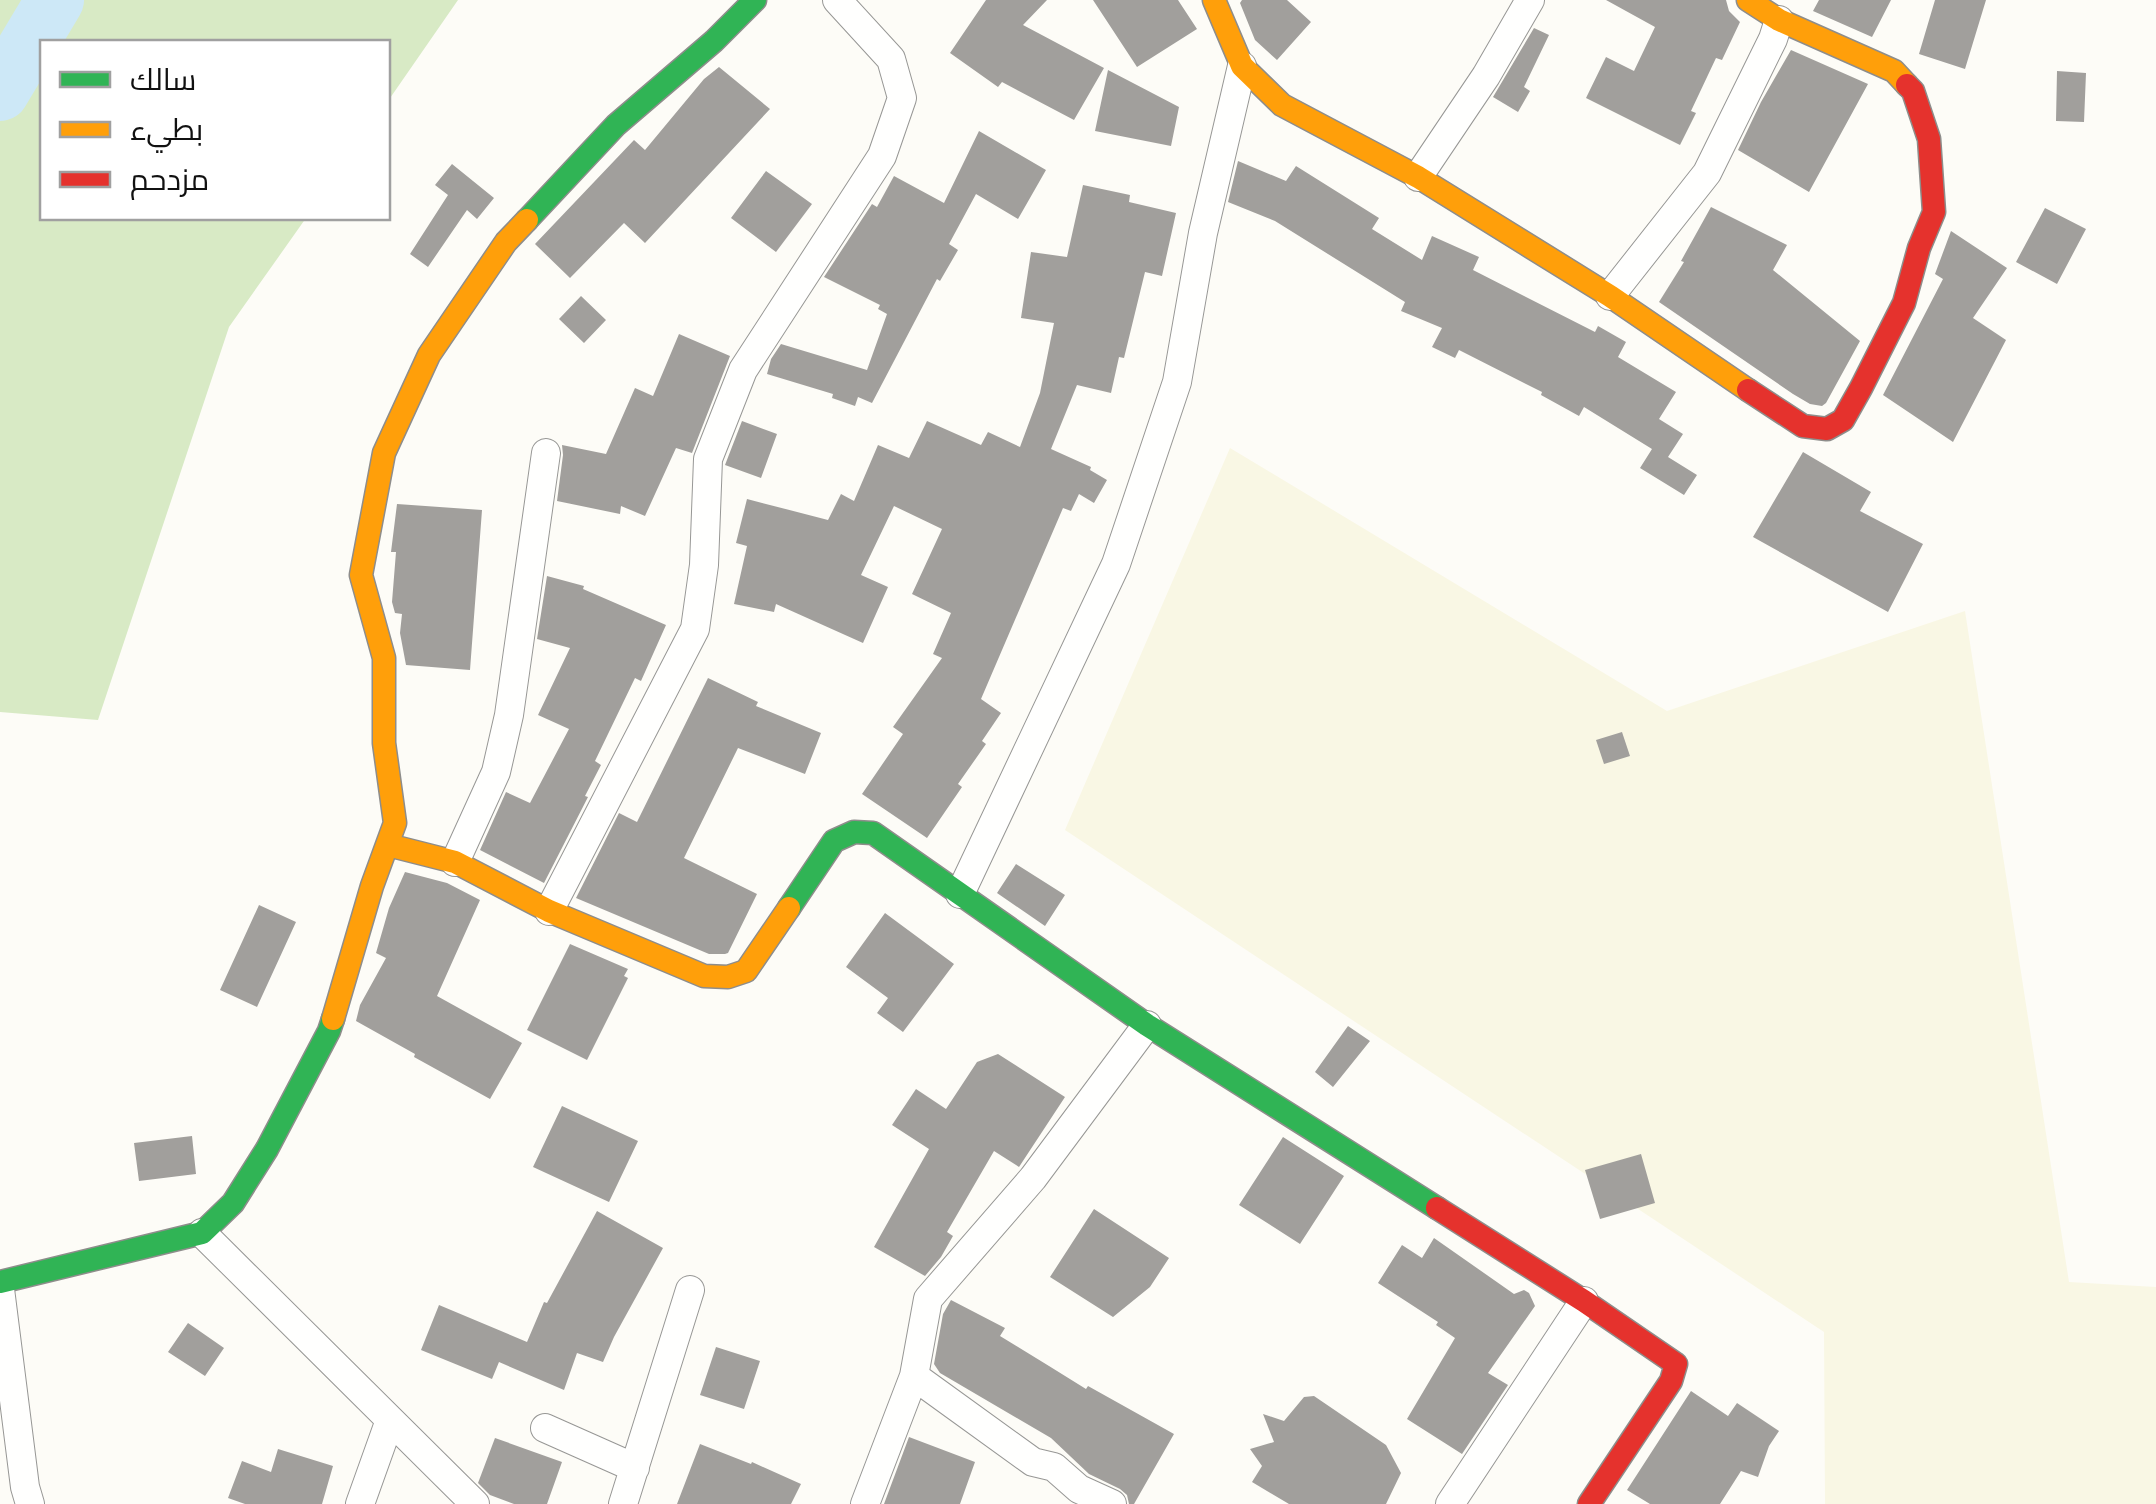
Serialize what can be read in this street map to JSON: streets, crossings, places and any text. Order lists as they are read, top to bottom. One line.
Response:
{"legend":["سالك","بطيء","مزدحم"]}
